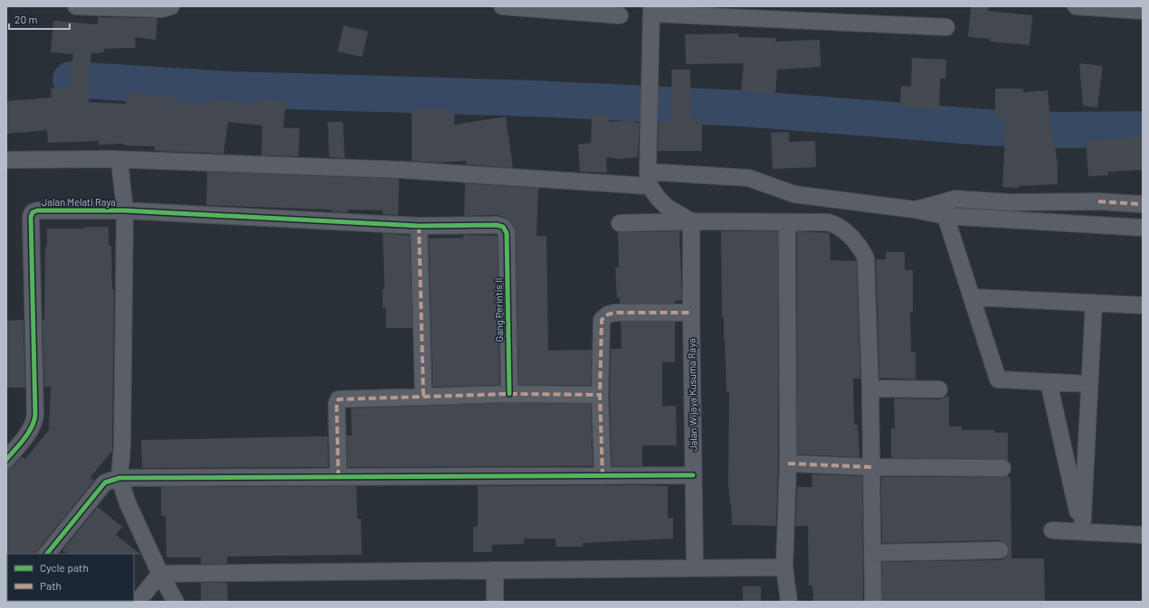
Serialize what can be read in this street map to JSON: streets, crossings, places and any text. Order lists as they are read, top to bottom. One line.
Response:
{"streets":{"street":["Jalan Melati Raya","Gang Perintis II","Jalan Wijaya Kusuma Raya"]},"crossings":[["Jalan Melati Raya","Gang Perintis II"]],"legend":["Cycle path","Path"],"scale_bar":"20 m"}
